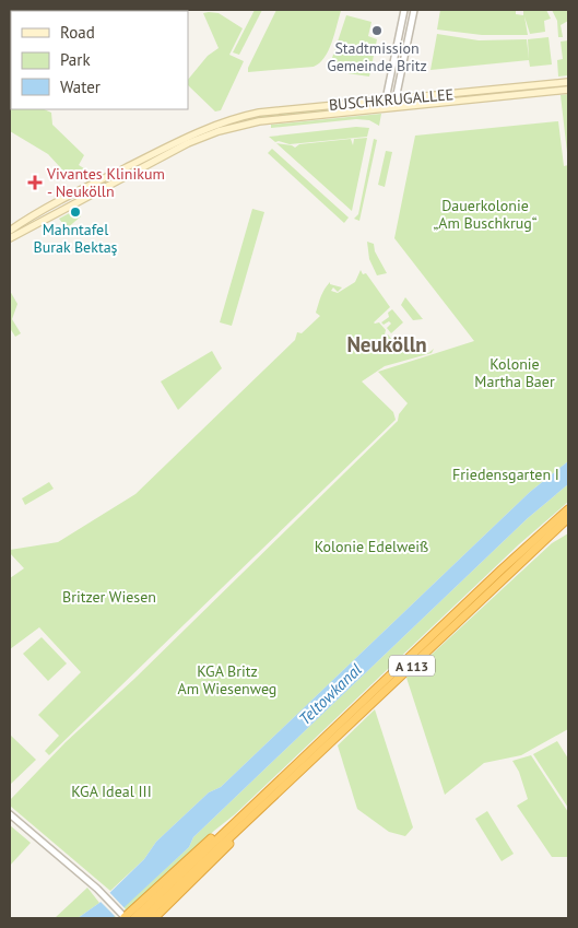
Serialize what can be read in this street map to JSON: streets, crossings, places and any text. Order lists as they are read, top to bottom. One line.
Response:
{"streets":{"highway":["A 113"],"main road":["BUSCHKRUGALLEE"]},"districts":["Neukölln"],"water":["Teltowkanal"],"parks":["Dauerkolonie „Am Buschkrug“","Kolonie Martha Baer","Friedensgarten I","Kolonie Edelweiß","Britzer Wiesen","KGA Britz Am Wiesenweg","KGA Ideal III"],"places":{"other":["Stadtmission Gemeinde Britz","Mahntafel Burak Bektaş"],"health":["Vivantes Klinikum - Neukölln"]},"legend":["Road","Park","Water"]}
